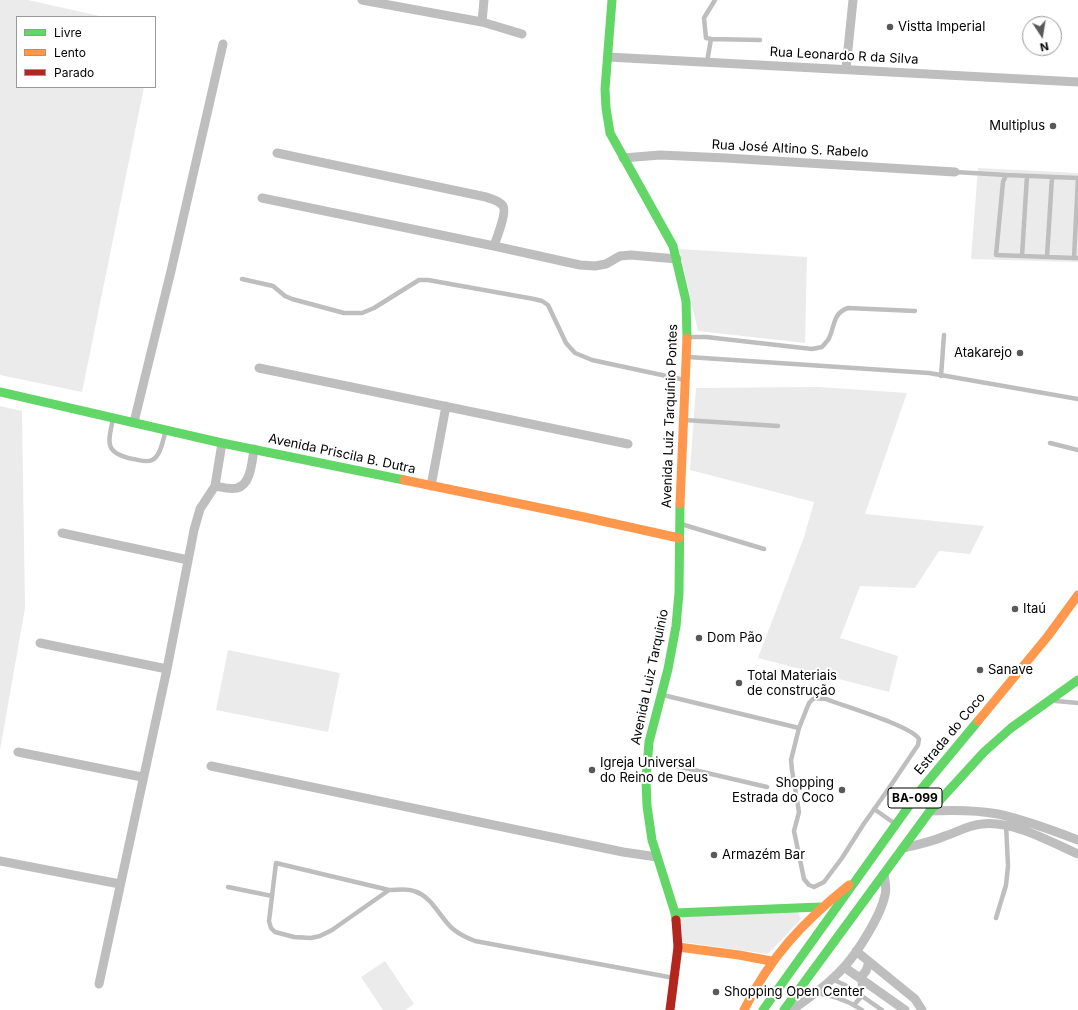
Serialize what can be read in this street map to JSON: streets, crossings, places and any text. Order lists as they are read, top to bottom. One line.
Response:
{"streets":{"main road":["Avenida Luiz Tarquínio Pontes","Avenida Priscila B. Dutra","Avenida Luiz Tarquinio","Estrada do Coco","BA-099"],"street":["Rua Leonardo R da Silva","Rua José Altino S. Rabelo"]},"crossings":[["Rua Leonardo R da Silva","Avenida Luiz Tarquínio Pontes"],["Rua José Altino S. Rabelo","Avenida Luiz Tarquínio Pontes"],["Avenida Luiz Tarquínio Pontes","Avenida Priscila B. Dutra"],["Avenida Luiz Tarquínio Pontes","Avenida Luiz Tarquinio"],["Avenida Priscila B. Dutra","Avenida Luiz Tarquinio"]],"places":["Vistta Imperial","Multiplus","Atakarejo","Itaú","Dom Pão","Sanave","Total Materiais de construção","Igreja Universal do Reino de Deus","Shopping Estrada do Coco","Armazém Bar","Shopping Open Center"],"legend":["Livre","Lento","Parado"],"north":"bottom"}
